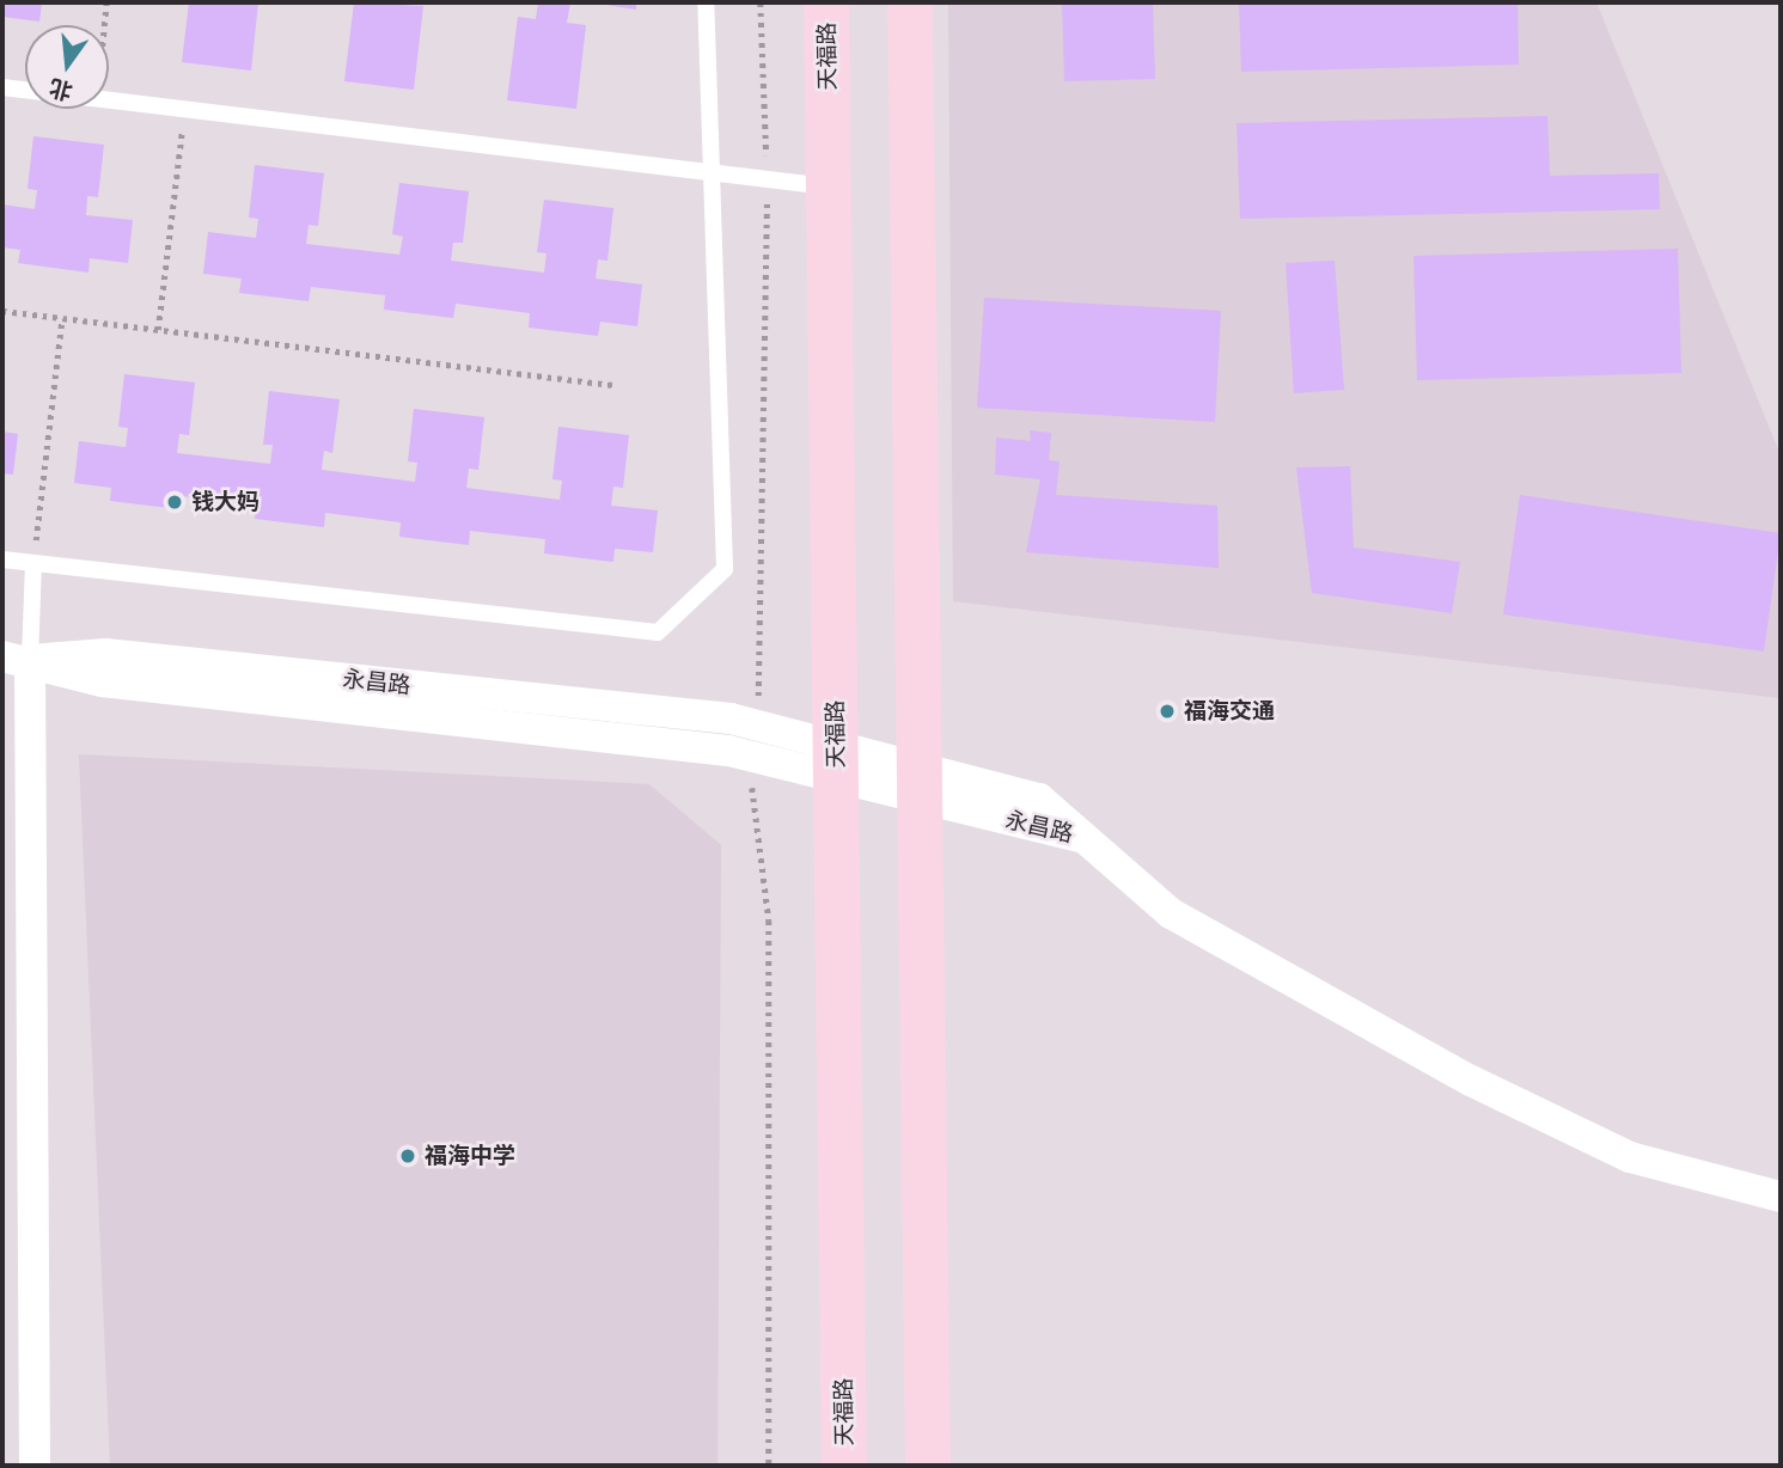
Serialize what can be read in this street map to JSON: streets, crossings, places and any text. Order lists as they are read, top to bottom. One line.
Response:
{"streets":{"main road":["天福路"],"street":["永昌路"]},"crossings":[["天福路","永昌路"]],"places":["钱大妈","福海交通","福海中学"],"north":"bottom"}
